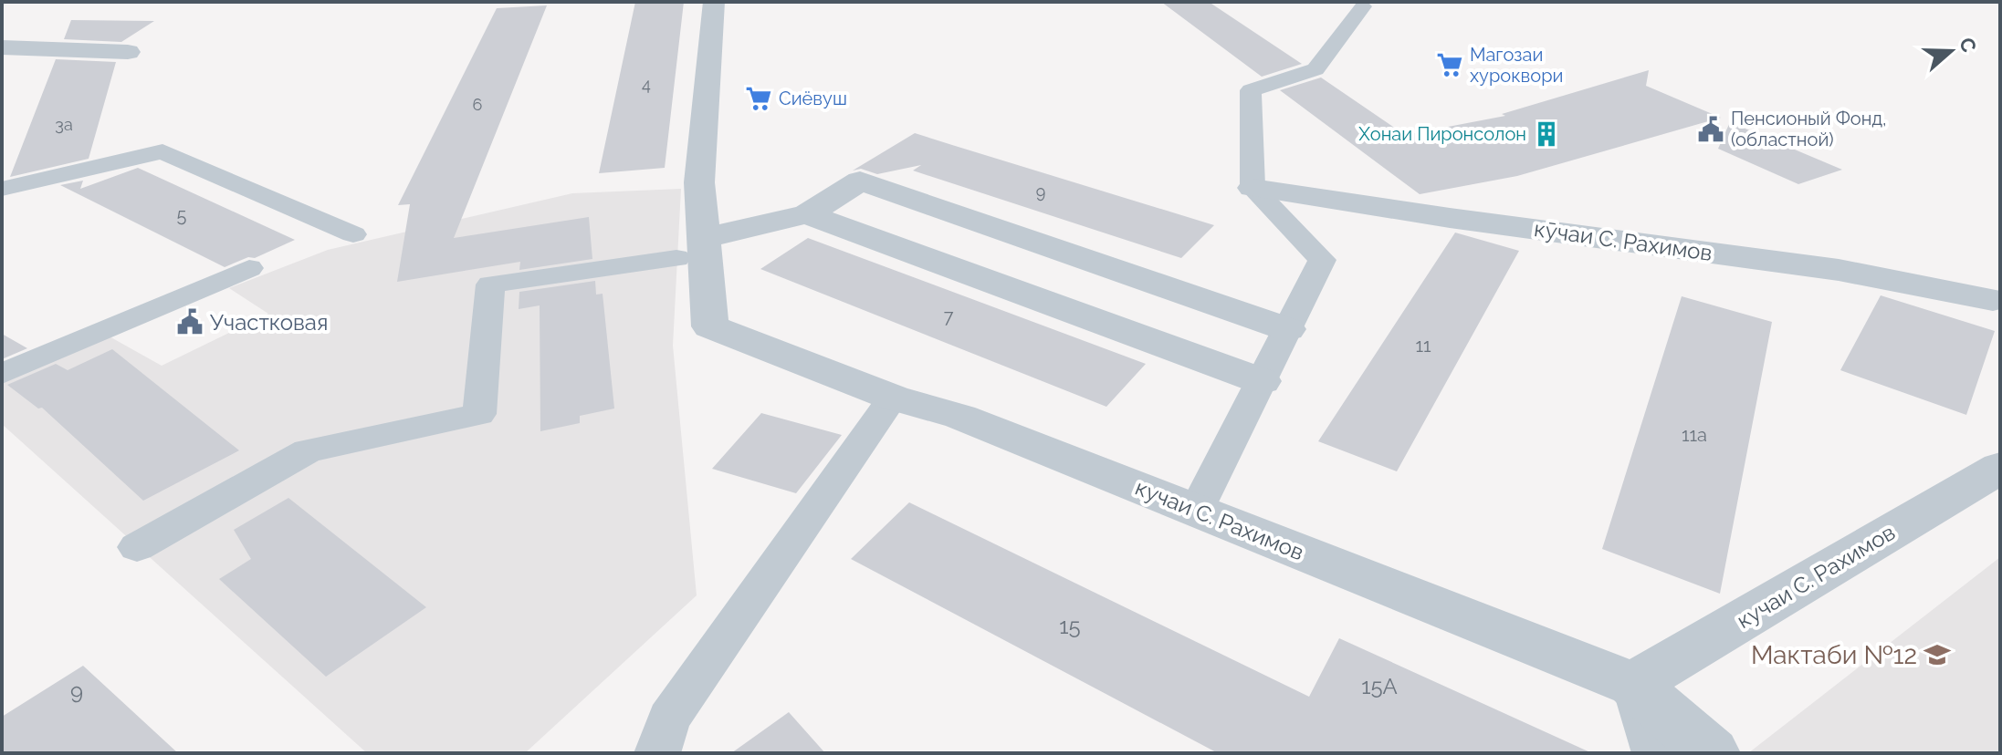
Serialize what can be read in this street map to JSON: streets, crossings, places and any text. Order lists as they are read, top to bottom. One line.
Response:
{"streets":{"street":["кӯчаи С. Рахимов","кучаи С. Рахимов"]},"places":{"supermarket":["Магозаи хуроквори","Сиёвуш"],"public building":["Пенсионый Фонд, (областной)","Участковая"],"building":["Хонаи Пиронсолон"],"school or university":["Мактаби №12"]},"house_numbers":["4","6","3а","9","5","7","11","11a","15","15A","9"],"north":"right"}
